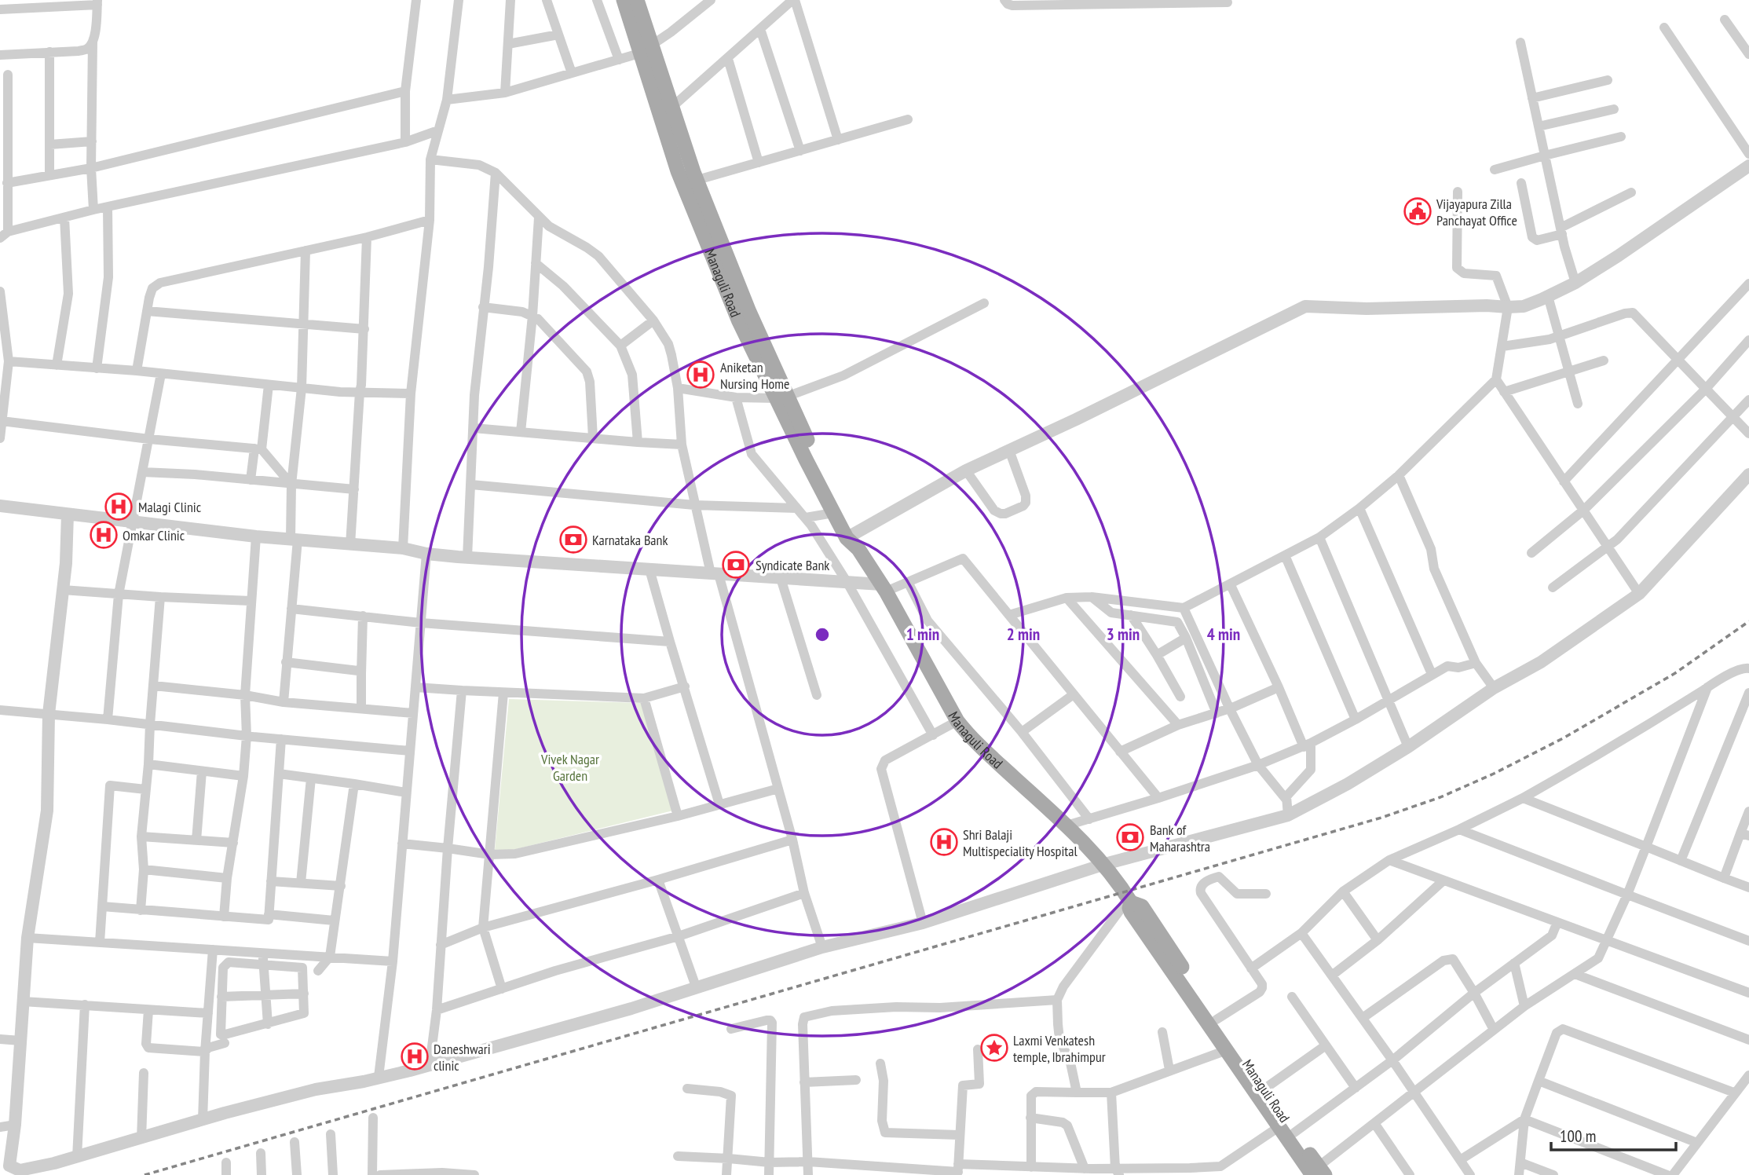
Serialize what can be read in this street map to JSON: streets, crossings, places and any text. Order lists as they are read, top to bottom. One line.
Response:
{"streets":{"main road":["Managuli Road"]},"parks":["Vivek Nagar Garden"],"places":{"public building":["Vijayapura Zilla Panchayat Office"],"hospital":["Aniketan Nursing Home","Malagi Clinic","Omkar Clinic","Shri Balaji Multispeciality Hospital","Daneshwari clinic"],"bank":["Karnataka Bank","Syndicate Bank","Bank of Maharashtra"],"place":["Laxmi Venkatesh temple, Ibrahimpur"]},"scale_bar":"100 m","rings":["1 min","2 min","3 min","4 min"]}
